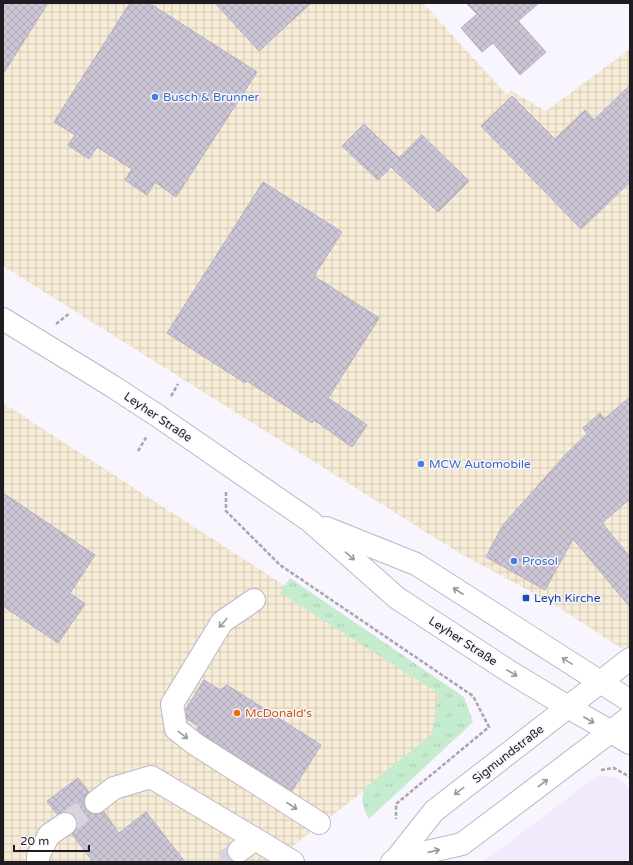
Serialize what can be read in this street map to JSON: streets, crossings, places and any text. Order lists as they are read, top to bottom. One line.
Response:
{"streets":{"main road":["Leyher Straße","Sigmundstraße"]},"crossings":[["Leyher Straße","Sigmundstraße"]],"places":{"other":["Busch & Brunner","MCW Automobile","Prosol","McDonald's"],"transit":["Leyh Kirche"]},"scale_bar":"20 m"}
